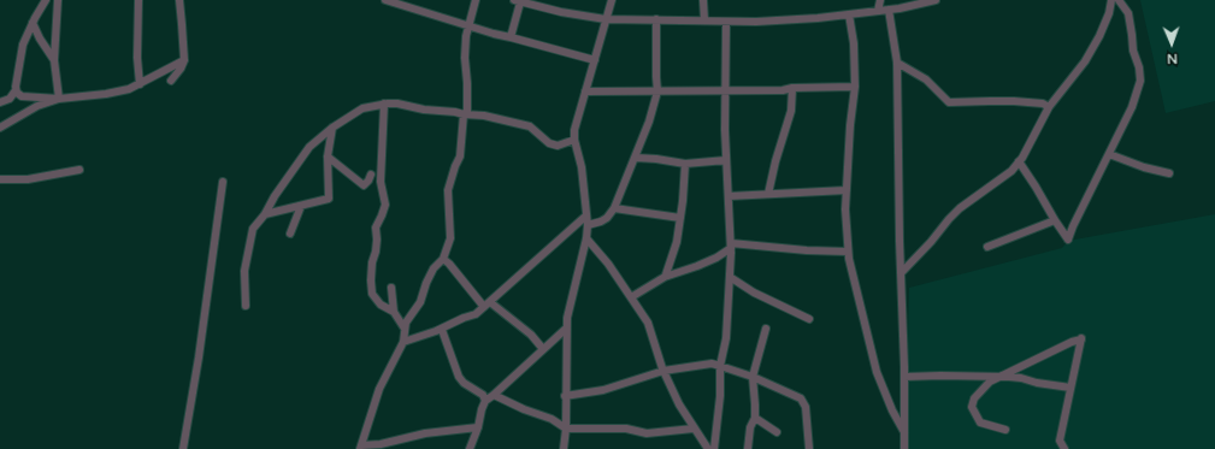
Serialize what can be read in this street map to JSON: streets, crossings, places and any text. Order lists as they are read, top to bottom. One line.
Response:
{"north":"bottom"}
